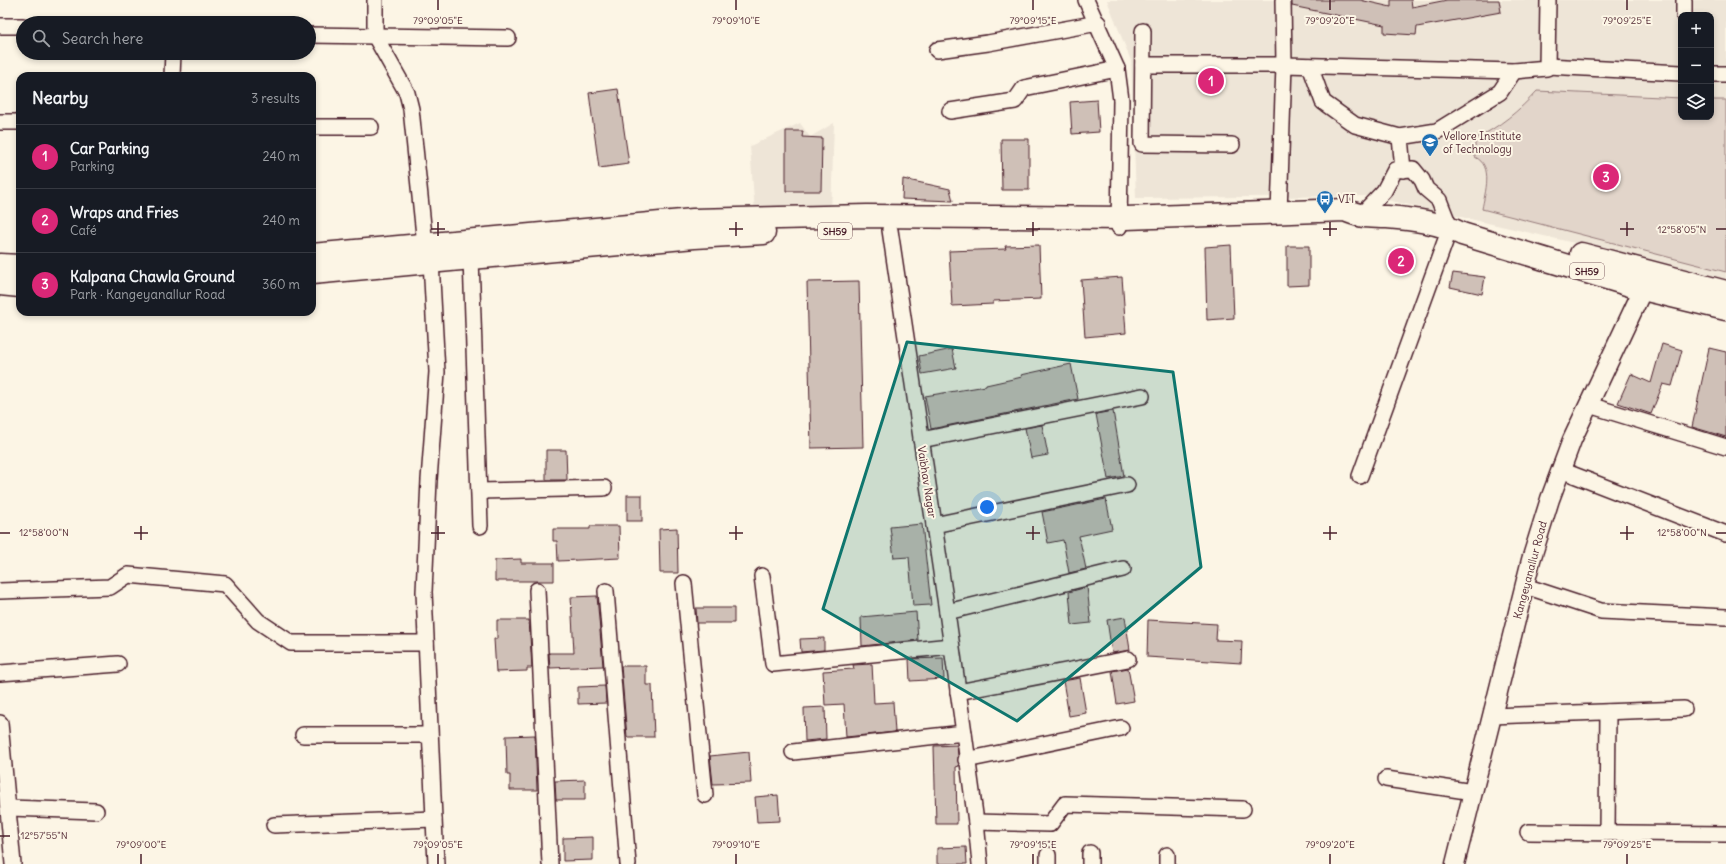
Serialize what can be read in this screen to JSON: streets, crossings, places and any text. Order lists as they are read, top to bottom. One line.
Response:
{"streets":{"main road":["SH59"],"street":["Vaibhav Nagar","Kangeyanallur Road"]},"crossings":[["SH59","Vaibhav Nagar"],["SH59","Kangeyanallur Road"]],"places":{"school or university":["Vellore Institute of Technology"],"bus stop":["VIT"]},"page":{"map_buttons":["+","−"],"search":"Search here","pins":["1","3","2"],"heading":["Nearby","3 results"],"list":[{"mark":"1","name":"Car Parking","note":"Parking","value":"240 m"},{"mark":"2","name":"Wraps and Fries","note":"Café","value":"240 m"},{"mark":"3","name":"Kalpana Chawla Ground","note":"Park · Kangeyanallur Road","value":"360 m"}]},"coordinates":["79°09'05\"E","79°09'10\"E","79°09'15\"E","79°09'20\"E","79°09'25\"E","12°58'05\"N","12°58'00\"N","12°57'55\"N","79°09'00\"E"]}
